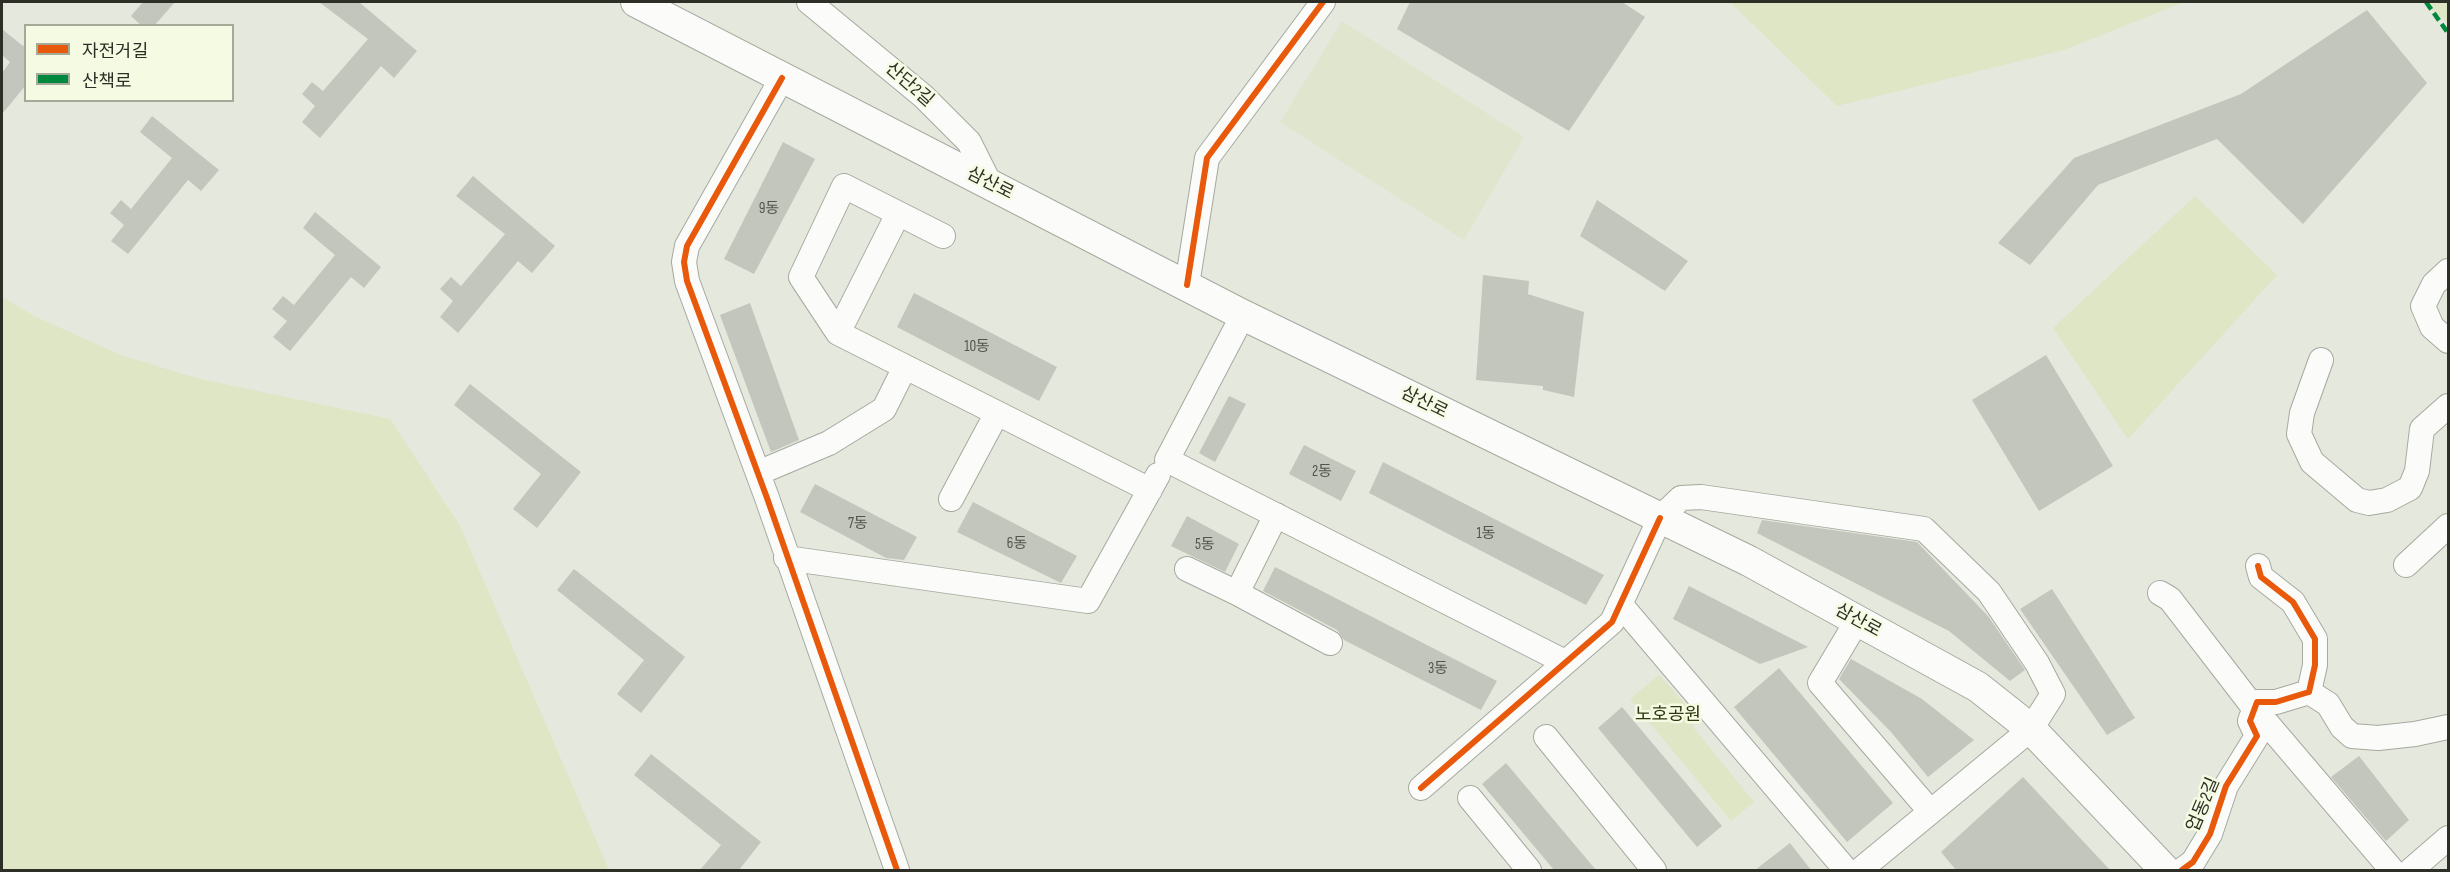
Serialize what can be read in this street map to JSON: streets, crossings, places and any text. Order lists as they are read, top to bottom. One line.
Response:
{"streets":{"main road":["삼산로"],"street":["산단2길","업동2길"]},"crossings":[["산단2길","삼산로"]],"parks":["노호공원"],"house_numbers":["9동","10동","2동","7동","1동","6동","5동","3동"],"legend":["자전거길","산책로"]}
